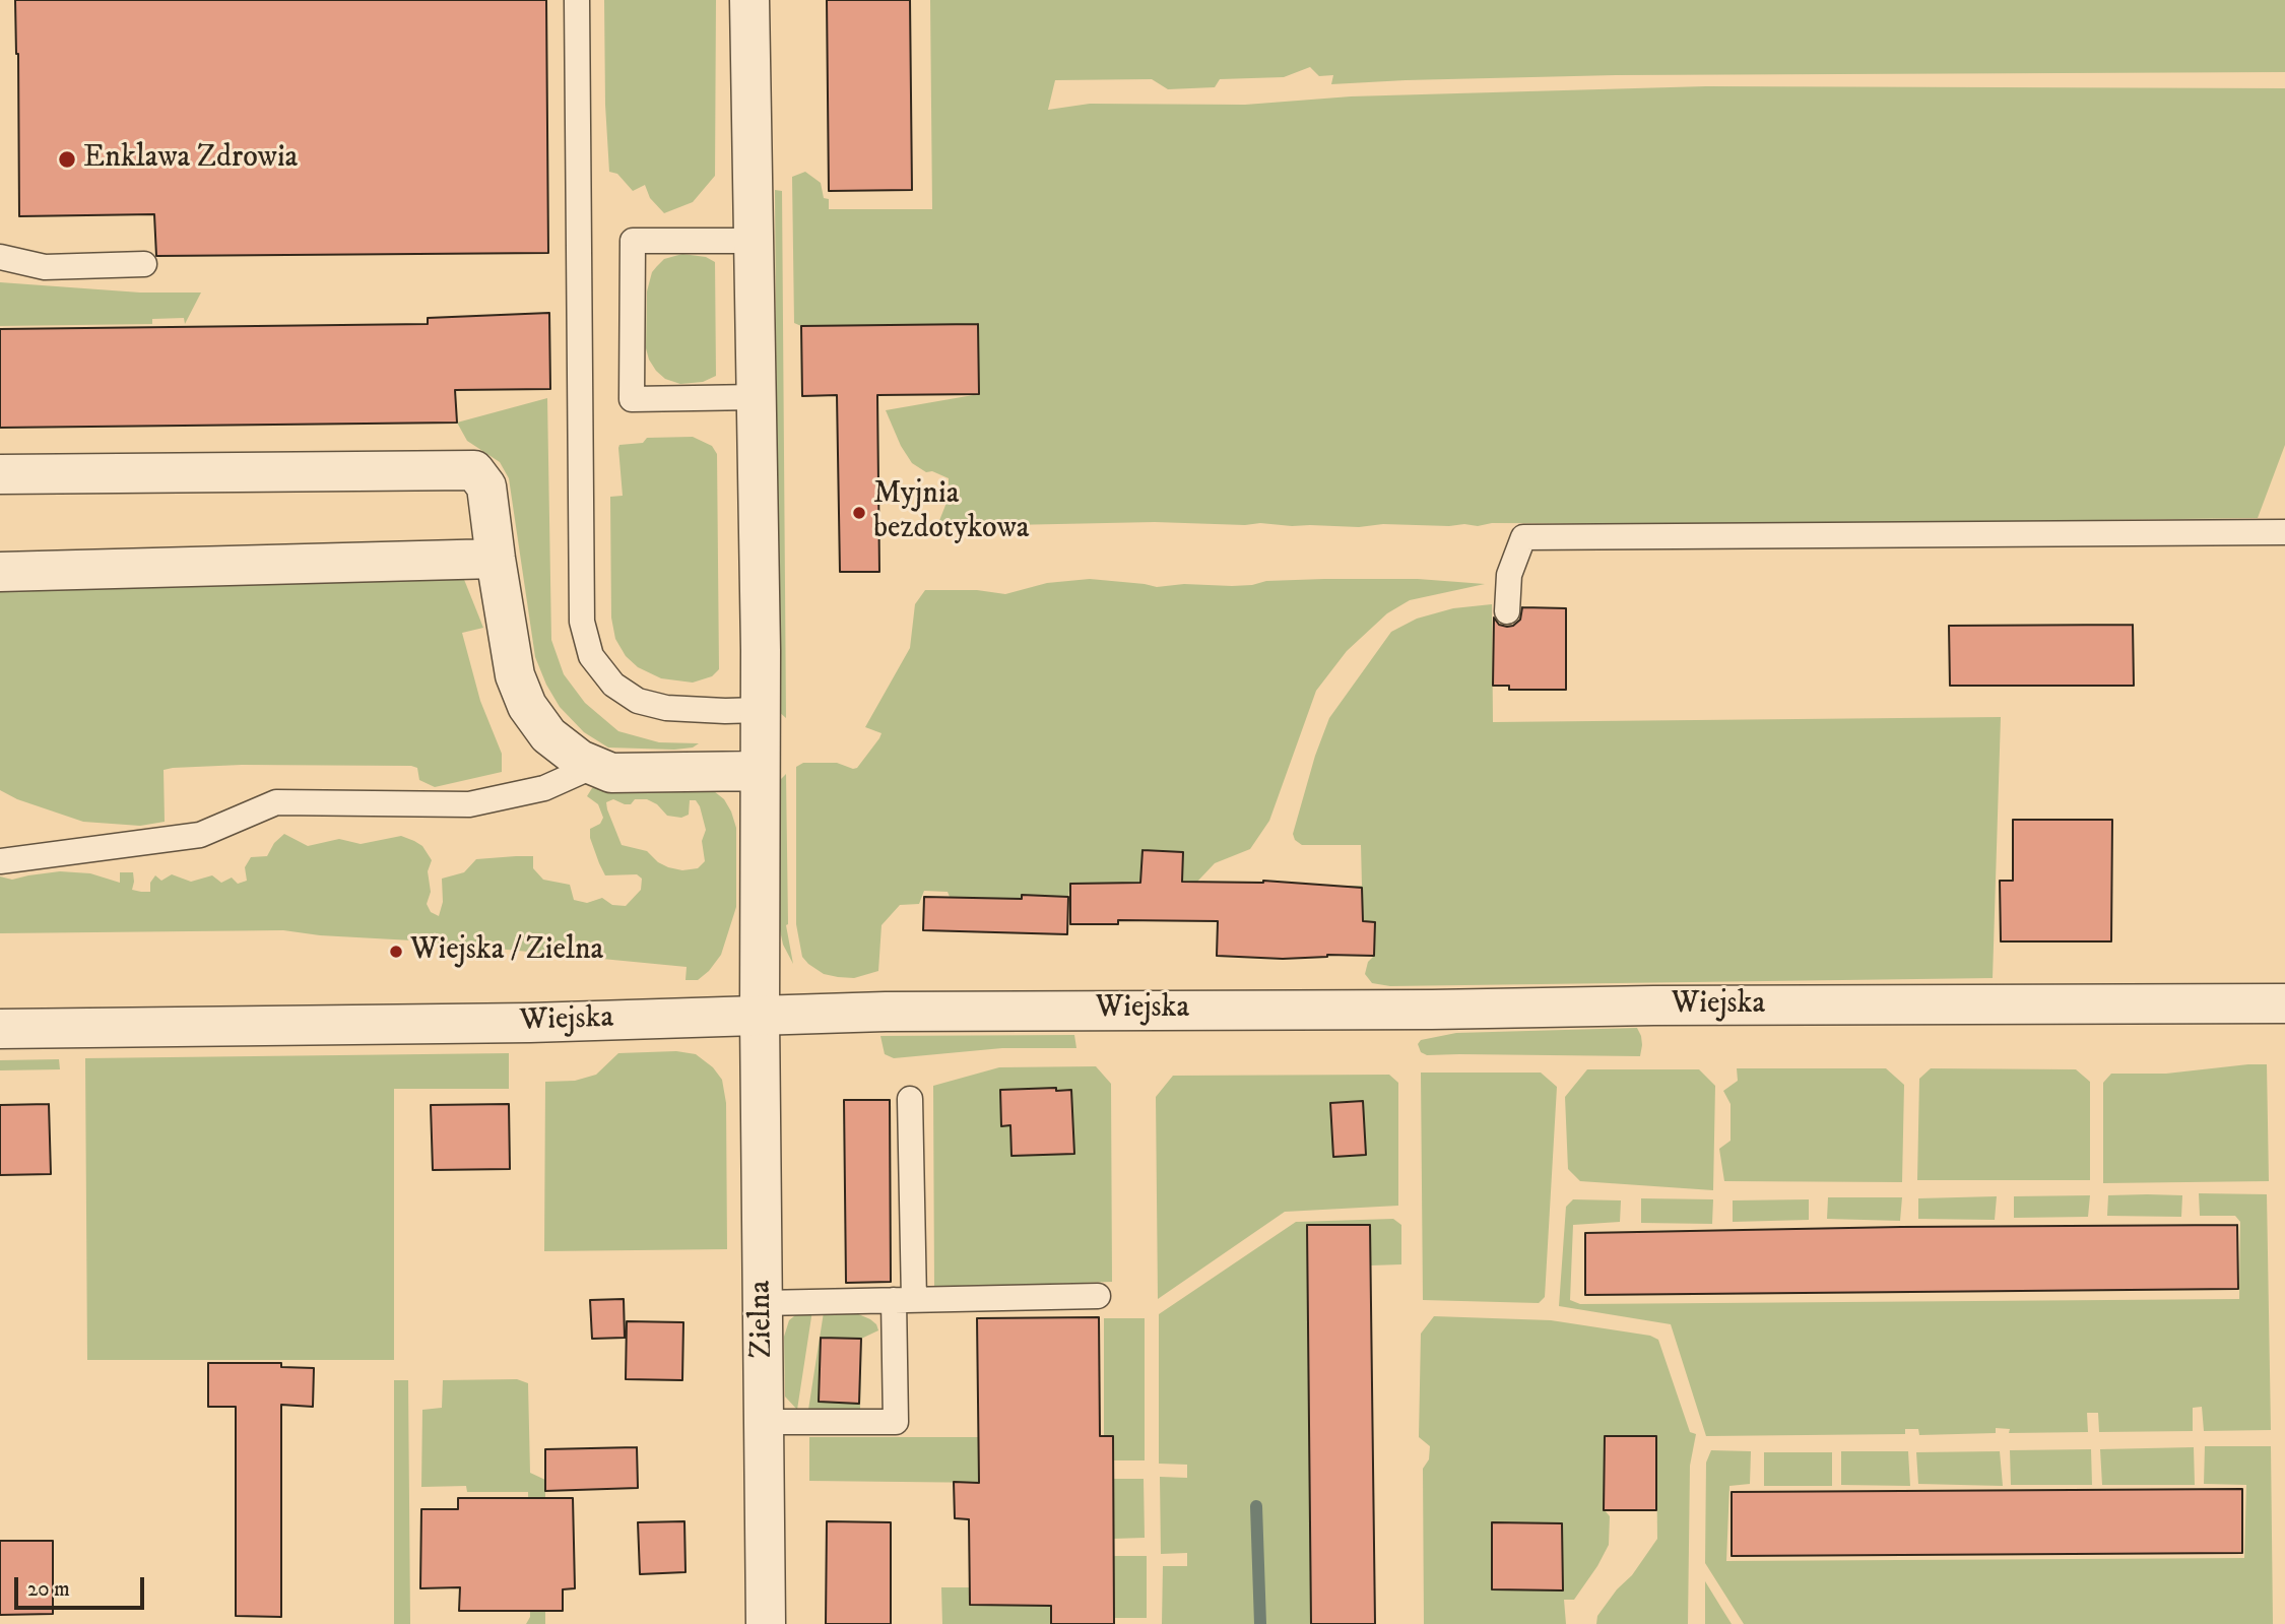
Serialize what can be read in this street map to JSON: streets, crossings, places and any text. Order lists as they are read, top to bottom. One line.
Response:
{"streets":{"street":["Wiejska","Zielna"]},"crossings":[["Wiejska","Zielna"]],"places":["Enklawa Zdrowia","Myjnia bezdotykowa","Wiejska / Zielna"],"scale_bar":"20 m"}
